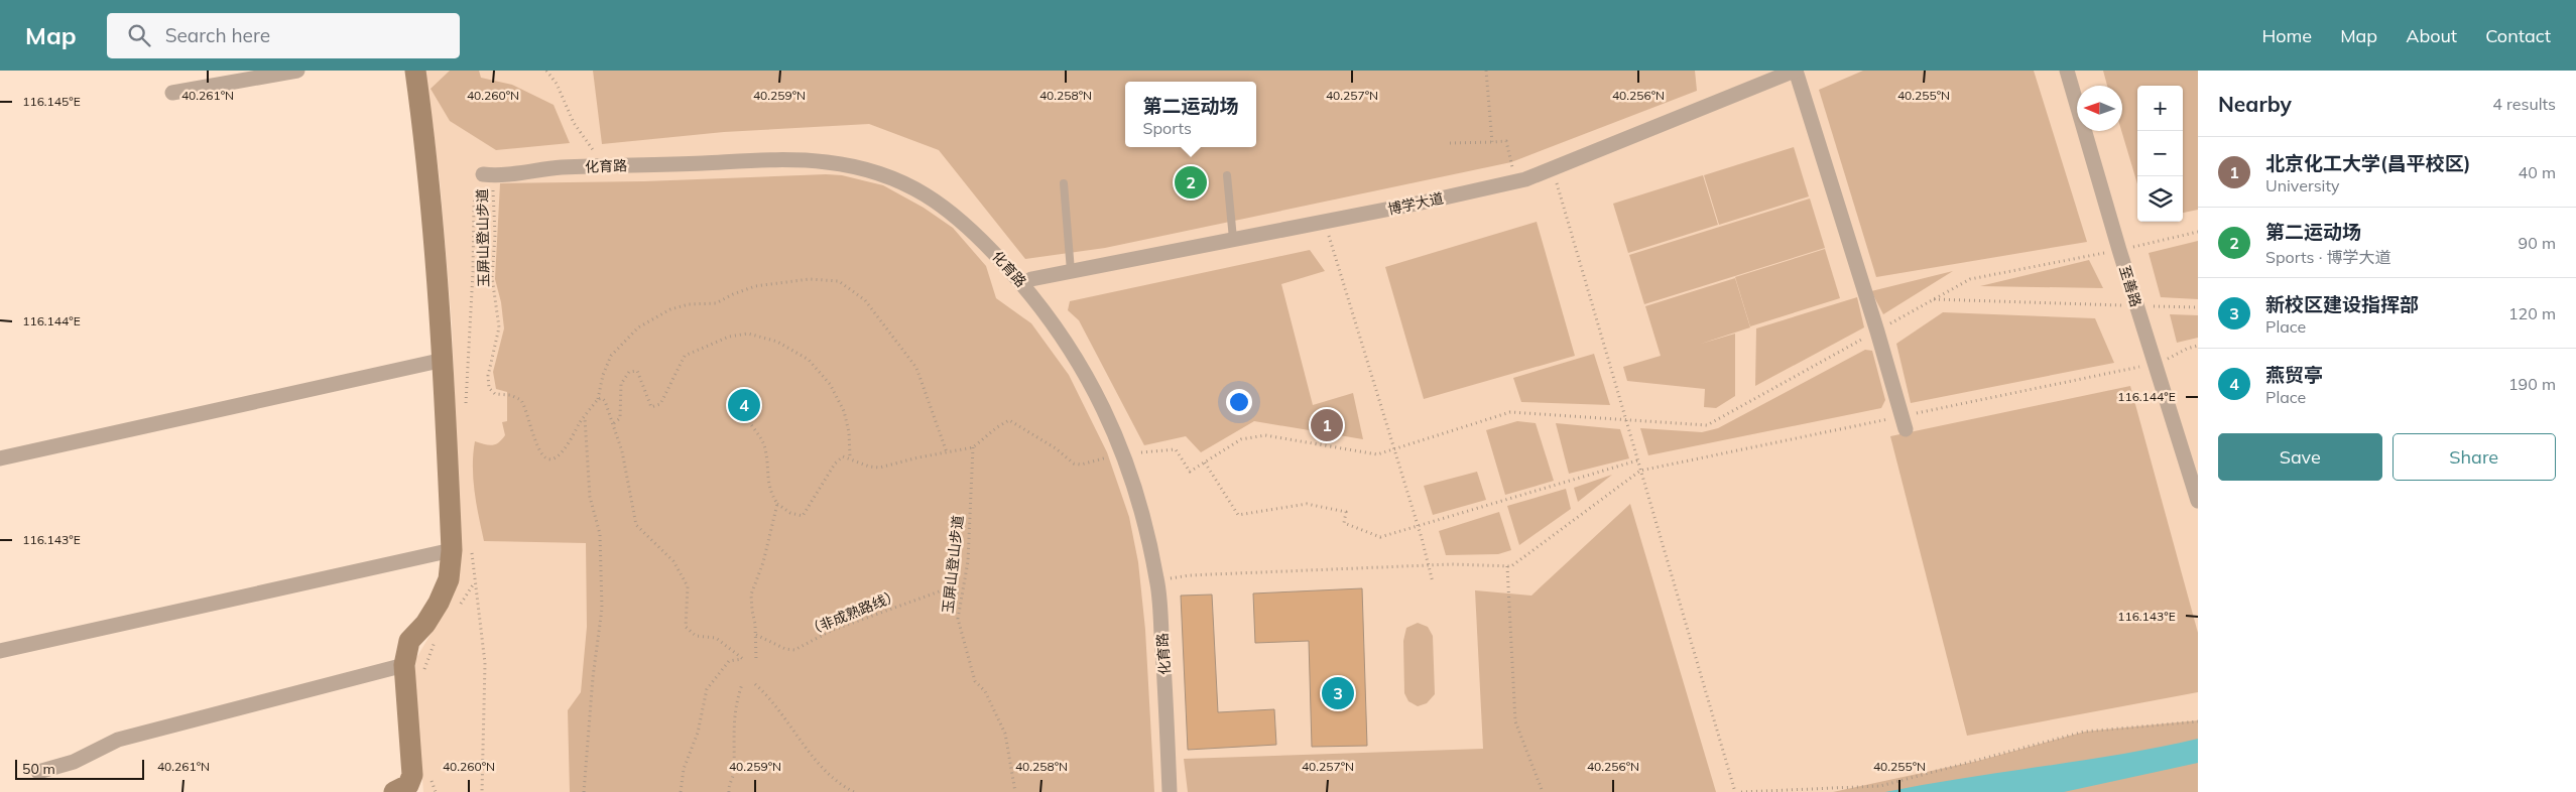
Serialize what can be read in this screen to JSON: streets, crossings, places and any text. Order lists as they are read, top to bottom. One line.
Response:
{"streets":{"street":["化育路","博学大道","至善路"],"path":["玉屏山登山步道","（非成熟路线）"]},"crossings":[["化育路","博学大道"],["化育路","玉屏山登山步道"],["玉屏山登山步道","（非成熟路线）"]],"scale_bar":"50 m","north":"left","page":{"header":"Map","search":"Search here","nav":["Home","Map","About","Contact"],"heading":["Nearby","4 results"],"popup":["第二运动场","Sports"],"map_buttons":["+","−"],"list":[{"mark":"1","name":"北京化工大学(昌平校区)","note":"University","value":"40 m"},{"mark":"2","name":"第二运动场","note":"Sports · 博学大道","value":"90 m"},{"mark":"3","name":"新校区建设指挥部","note":"Place","value":"120 m"},{"mark":"4","name":"燕贸亭","note":"Place","value":"190 m"}],"pins":["2","4","1","3"],"buttons":["Save","Share"],"scale":"50 m"},"coordinates":["40.261°N","40.260°N","40.259°N","40.258°N","40.257°N","40.256°N","40.255°N","116.145°E","116.144°E","116.143°E"]}
